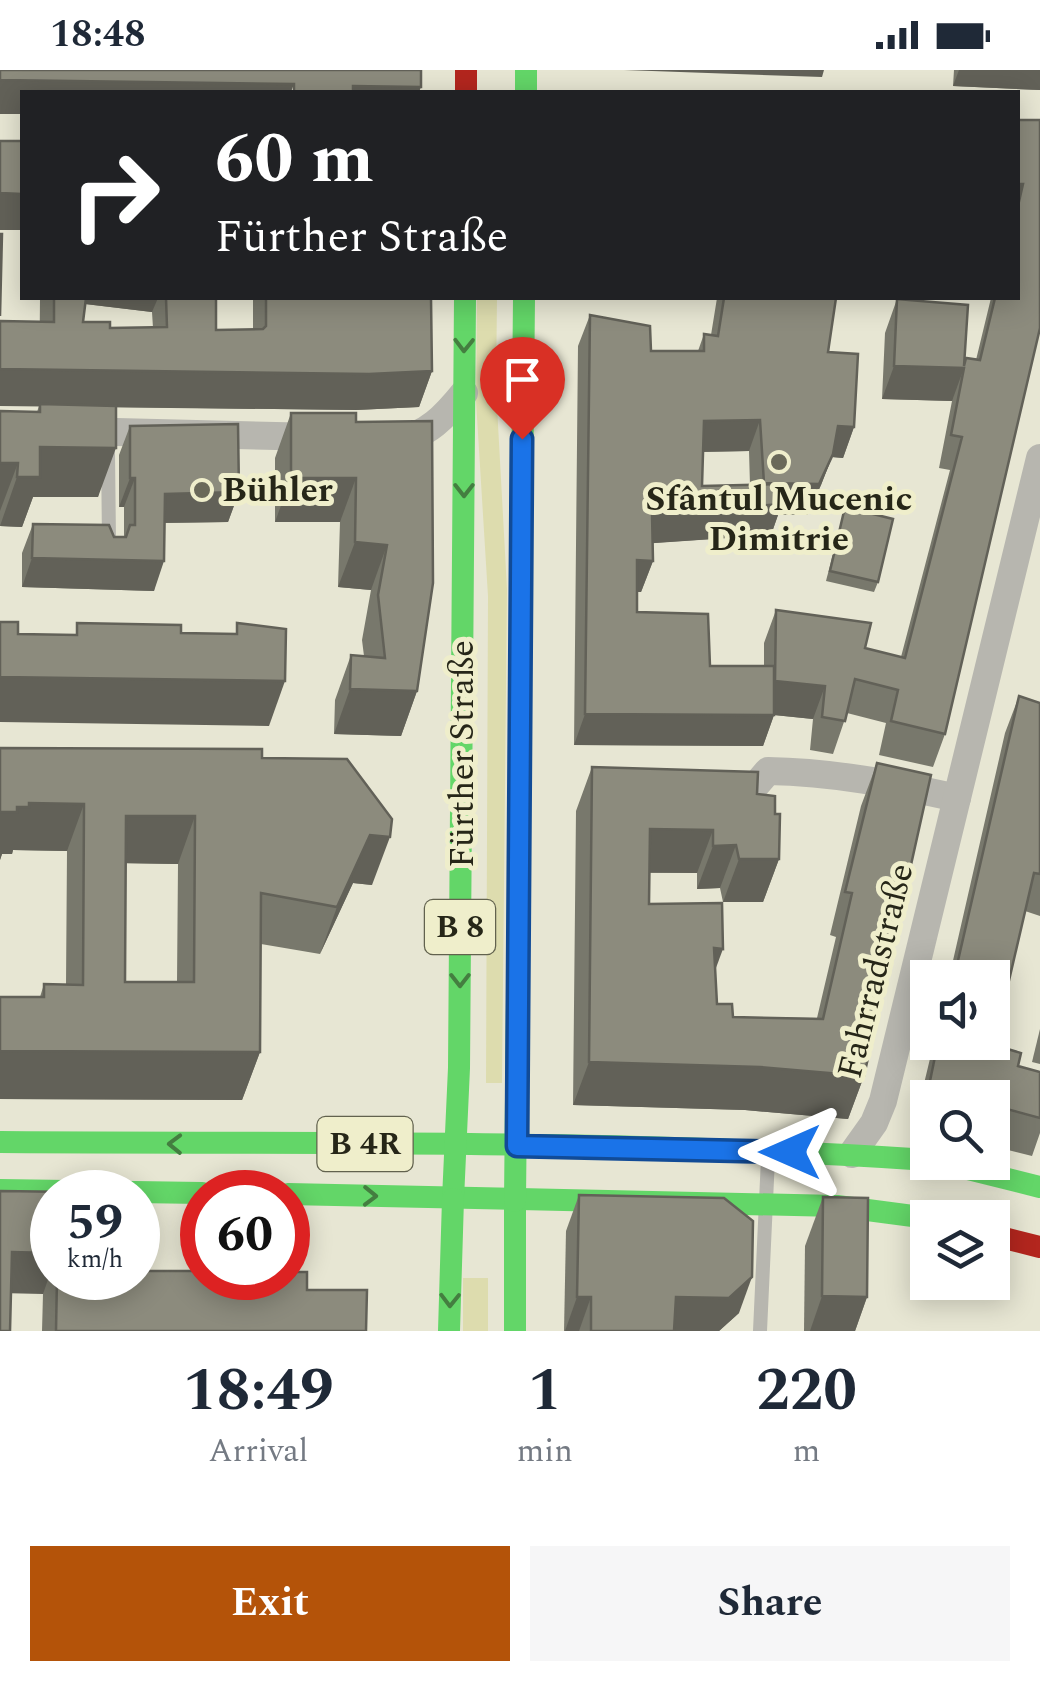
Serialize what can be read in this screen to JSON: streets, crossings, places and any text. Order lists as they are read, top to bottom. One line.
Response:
{"streets":{"main road":["Fürther Straße","B 8","B 4R"],"street":["Fahrradstraße"]},"crossings":[["Fürther Straße","B 4R"],["Fahrradstraße","B 4R"]],"places":["Sfântul Mucenic Dimitrie","Bühler"],"page":{"status":"18:48","turn":["60 m","Fürther Straße"],"speed":"59 km/h","limit":"60","eta":["18:49","Arrival","1","min","220","m"],"buttons":["Exit","Share"]}}
